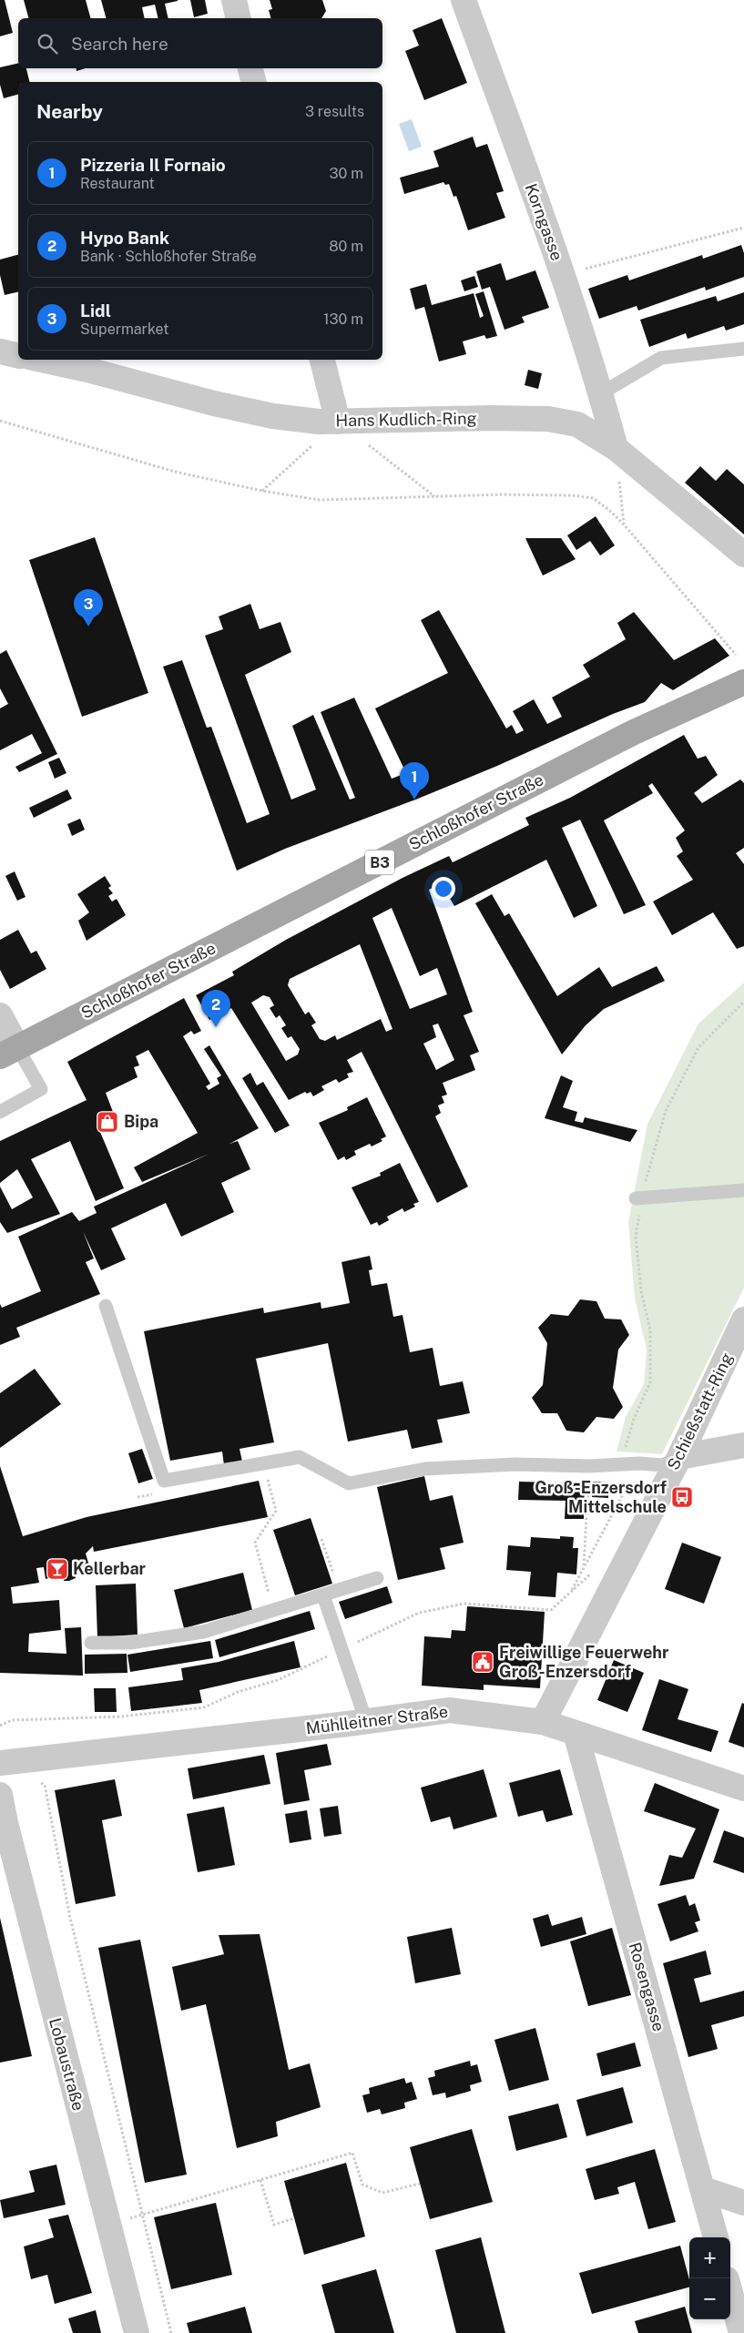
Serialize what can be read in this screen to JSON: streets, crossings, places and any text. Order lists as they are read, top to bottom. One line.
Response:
{"streets":{"main road":["Schloßhofer Straße","B3"],"street":["Korngasse","Hans Kudlich-Ring","Schießstatt-Ring","Mühlleitner Straße","Rosengasse","Lobaustraße"]},"crossings":[["Korngasse","Hans Kudlich-Ring"],["Schießstatt-Ring","Mühlleitner Straße"],["Mühlleitner Straße","Rosengasse"]],"places":{"shop":["Bipa"],"bus stop":["Groß-Enzersdorf Mittelschule"],"bar":["Kellerbar"],"public building":["Freiwillige Feuerwehr Groß-Enzersdorf"]},"page":{"search":"Search here","heading":["Nearby","3 results"],"list":[{"mark":"1","name":"Pizzeria Il Fornaio","note":"Restaurant","value":"30 m"},{"mark":"2","name":"Hypo Bank","note":"Bank · Schloßhofer Straße","value":"80 m"},{"mark":"3","name":"Lidl","note":"Supermarket","value":"130 m"}],"pins":["3","1","2"],"map_buttons":["+","−"]}}
